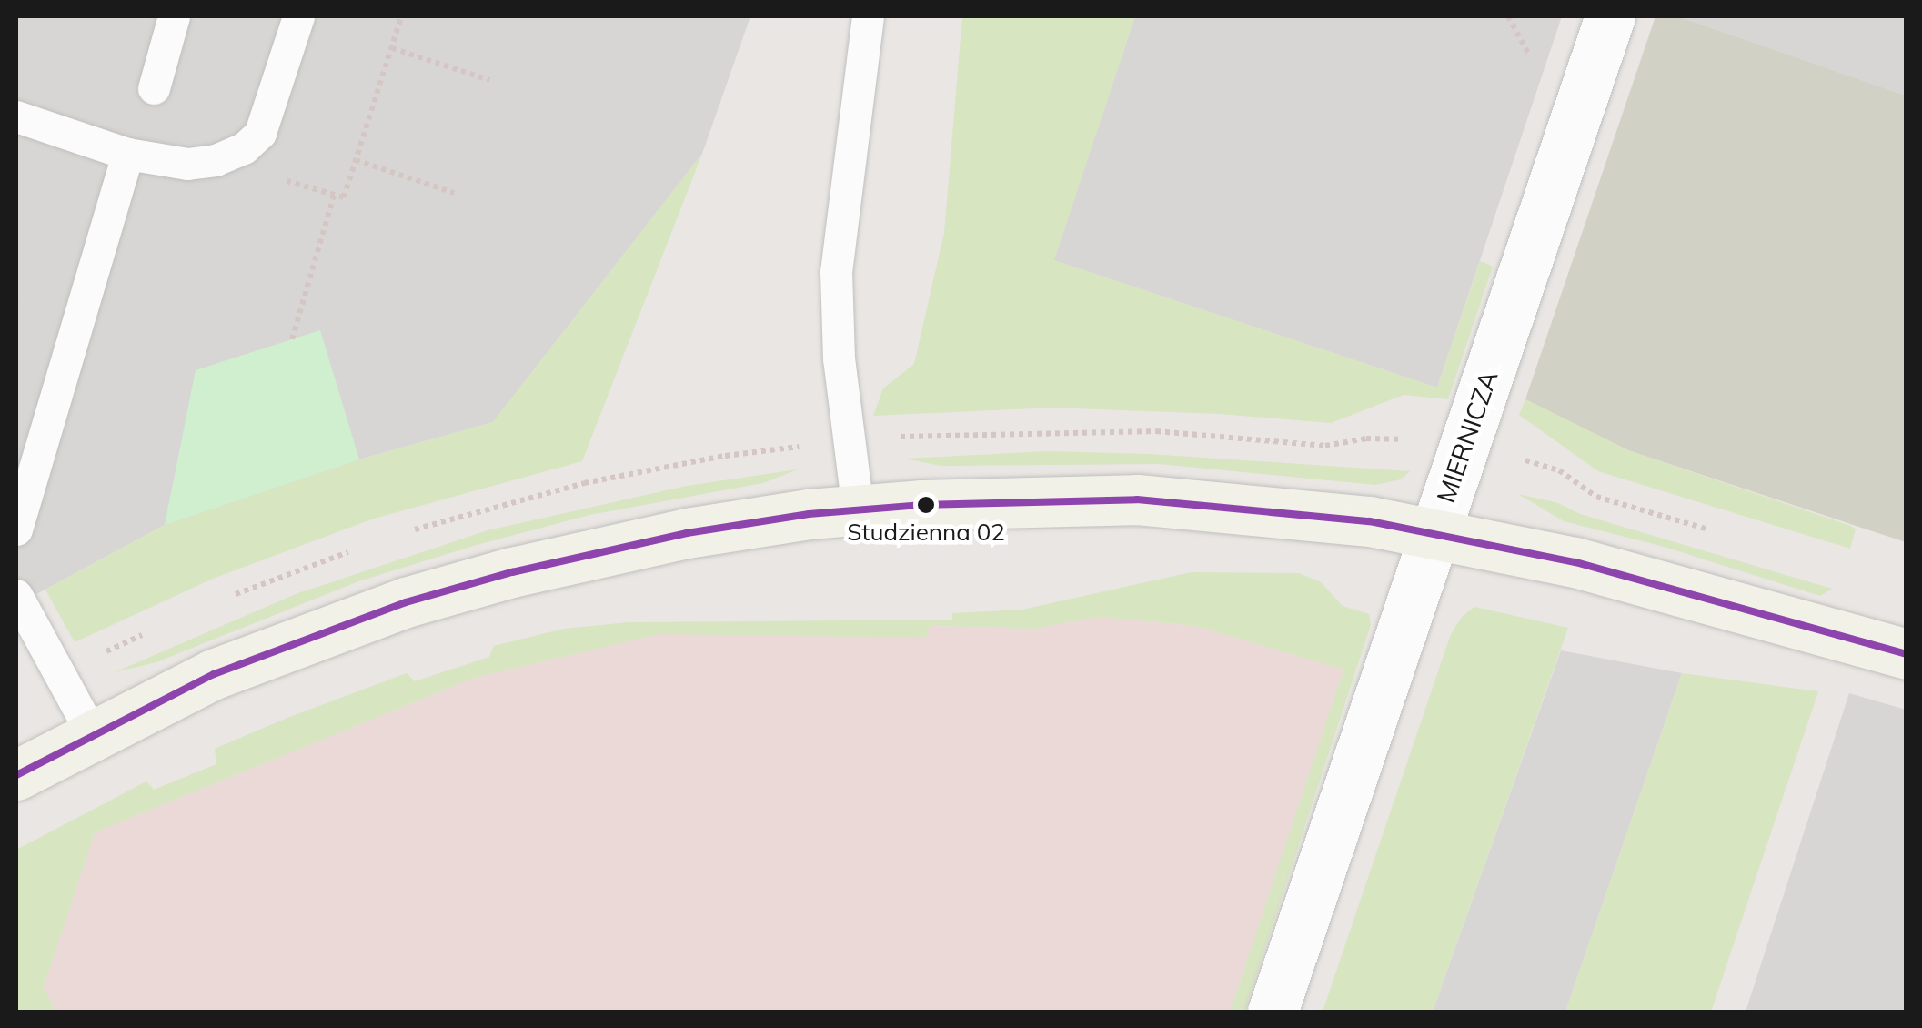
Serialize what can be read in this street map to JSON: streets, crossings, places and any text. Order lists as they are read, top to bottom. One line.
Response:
{"streets":{"street":["MIERNICZA"]},"places":["Studzienna 02"]}
